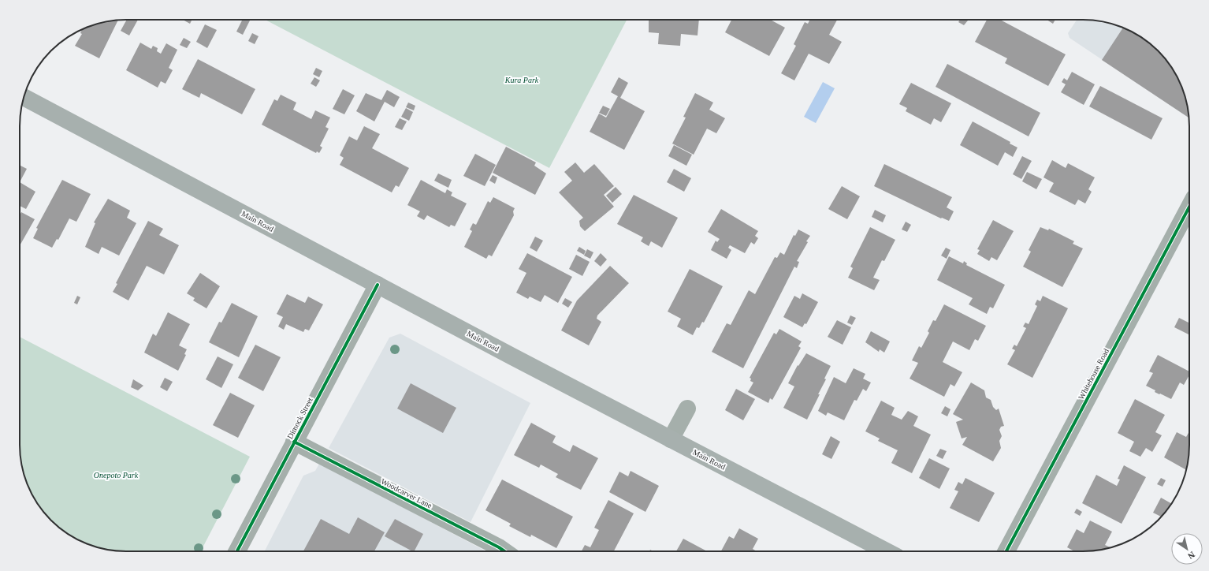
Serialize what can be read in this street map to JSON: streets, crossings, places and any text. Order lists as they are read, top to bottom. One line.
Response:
{"streets":{"main road":["Main Road"],"street":["Whitehouse Road","Dimock Street","Woodcarver Lane"]},"crossings":[["Main Road","Dimock Street"],["Dimock Street","Woodcarver Lane"]],"parks":["Kura Park","Onepoto Park"],"north":"bottom right"}
